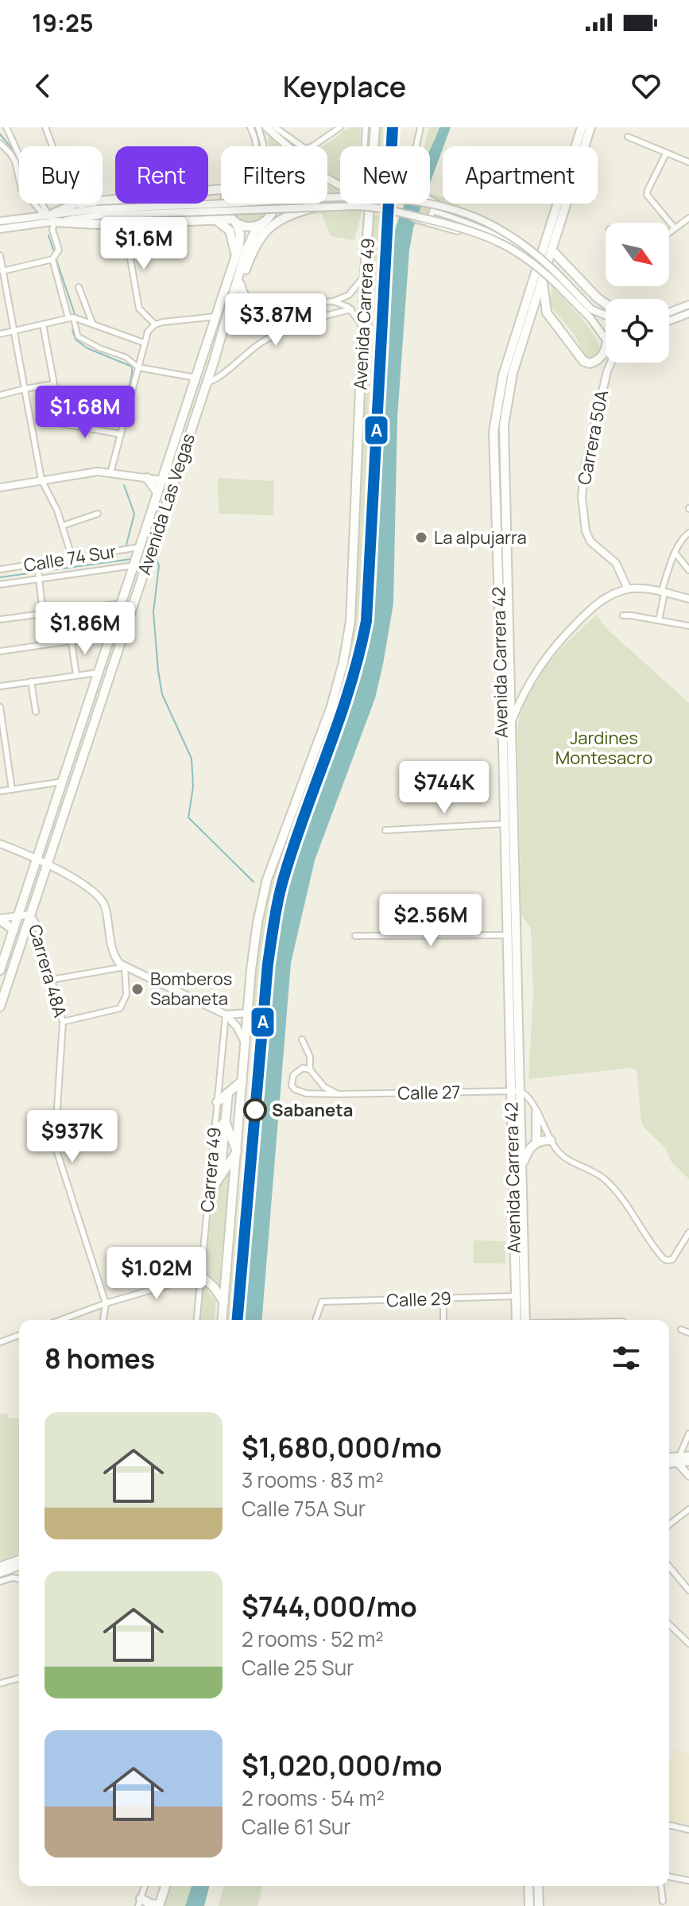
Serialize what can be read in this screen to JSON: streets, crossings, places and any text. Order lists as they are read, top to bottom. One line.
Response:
{"streets":{"main road":["Avenida Carrera 49","Avenida Las Vegas","Avenida Carrera 42"],"street":["Carrera 50A","Calle 74 Sur","Carrera 48A","Calle 27","Carrera 49","Calle 29"]},"crossings":[["Avenida Las Vegas","Calle 74 Sur"],["Avenida Las Vegas","Carrera 48A"],["Avenida Carrera 42","Calle 27"],["Avenida Carrera 42","Calle 29"]],"parks":["Jardines Montesacro"],"places":["La alpujarra","Bomberos Sabaneta","Sabaneta"],"lines":["transit line A"],"north":"bottom right","page":{"status":"19:25","header":"Keyplace","chip":["Buy","Rent","Filters","New","Apartment"],"price":["$1.6M","$3.87M","$1.68M","$1.86M","$744K","$2.56M","$937K","$1.02M"],"heading":"8 homes","list":[{"name":"$1,680,000/mo","note":"3 rooms · 83 m² · Calle 75A Sur"},{"name":"$744,000/mo","note":"2 rooms · 52 m² · Calle 25 Sur"},{"name":"$1,020,000/mo","note":"2 rooms · 54 m² · Calle 61 Sur"}]}}
